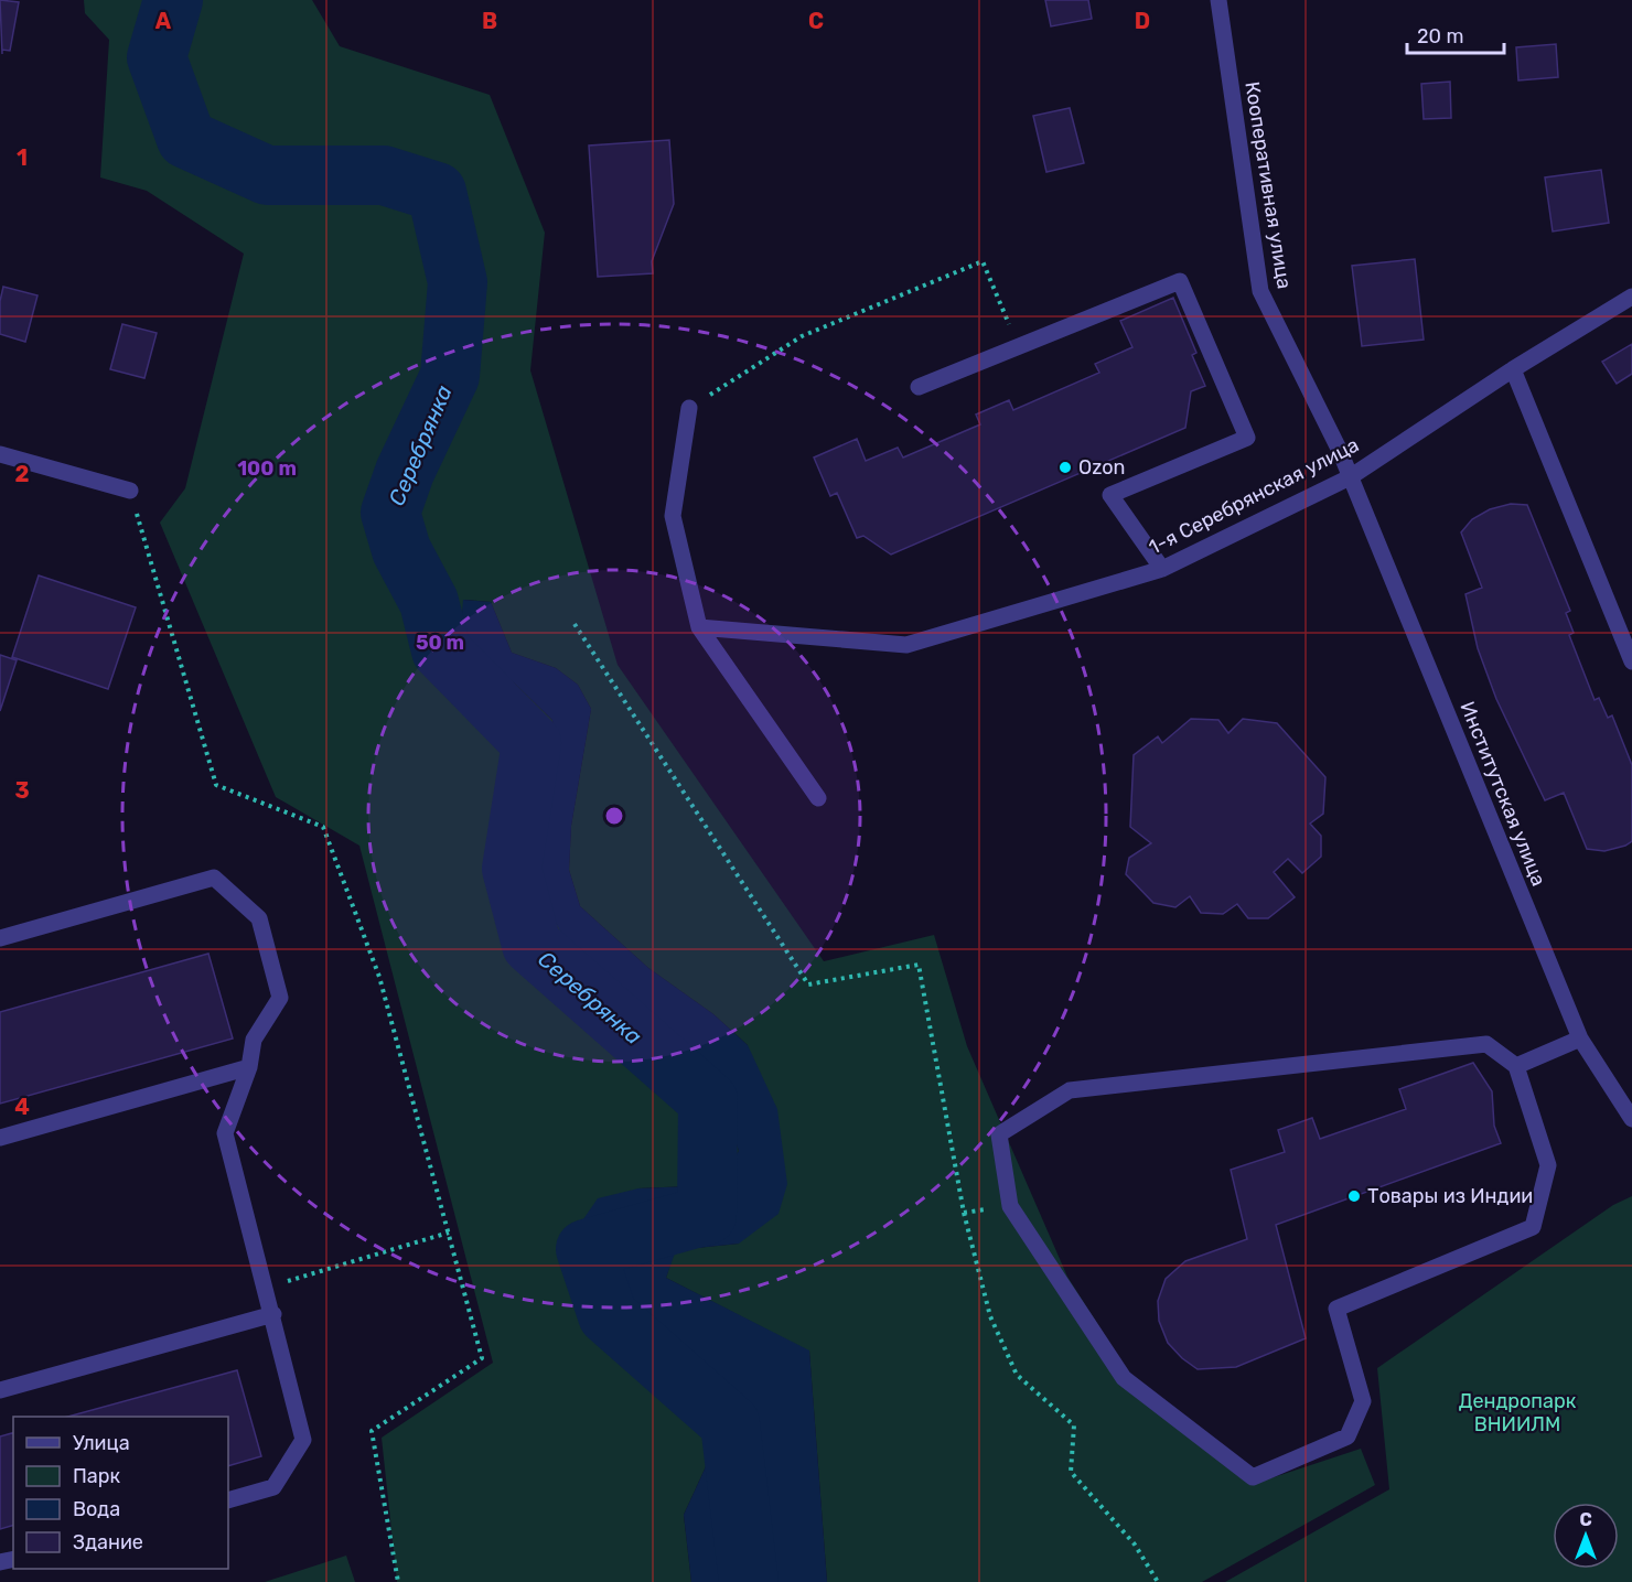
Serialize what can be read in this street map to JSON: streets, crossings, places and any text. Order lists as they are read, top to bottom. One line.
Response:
{"streets":{"street":["Кооперативная улица","1-я Серебрянская улица","Институтская улица"]},"crossings":[["Кооперативная улица","1-я Серебрянская улица"],["Кооперативная улица","Институтская улица"],["1-я Серебрянская улица","Институтская улица"]],"water":["Серебрянка"],"parks":["Дендропарк ВНИИЛМ"],"places":["Ozon","Товары из Индии"],"legend":["Улица","Парк","Вода","Здание"],"scale_bar":"20 m","north":"top","grid":{"columns":["A","B","C","D"],"rows":["1","2","3","4"]},"rings":["100 m","50 m"]}
